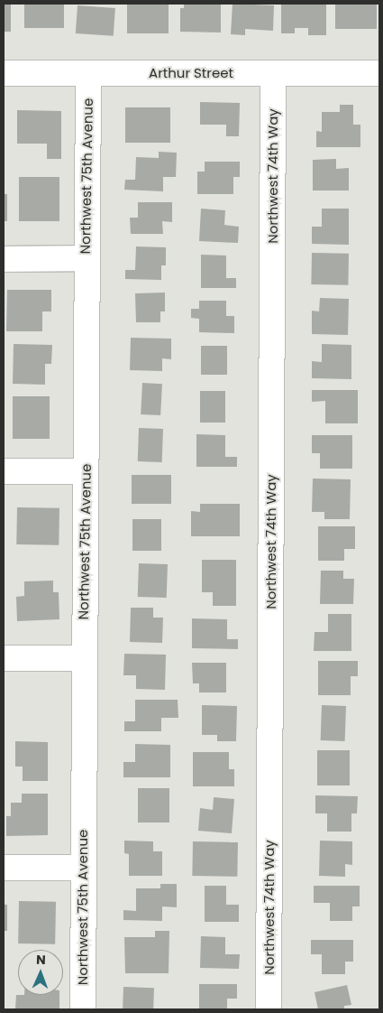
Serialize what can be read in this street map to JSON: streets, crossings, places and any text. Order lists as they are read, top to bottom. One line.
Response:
{"streets":{"street":["Arthur Street","Northwest 75th Avenue","Northwest 74th Way"]},"crossings":[["Arthur Street","Northwest 75th Avenue"],["Arthur Street","Northwest 74th Way"]],"north":"top"}
